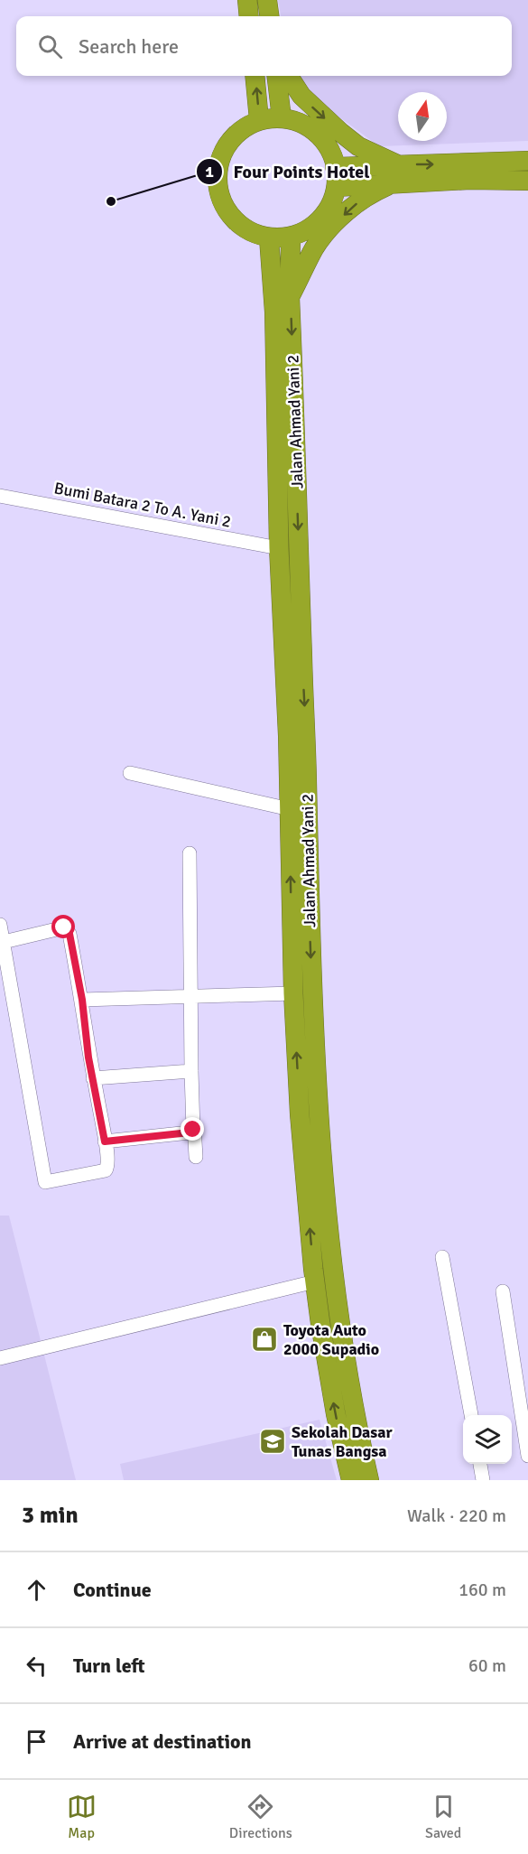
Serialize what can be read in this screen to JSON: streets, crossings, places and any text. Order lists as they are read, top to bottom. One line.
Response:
{"streets":{"highway":["Jalan Ahmad Yani 2"],"street":["Bumi Batara 2 To A. Yani 2"]},"crossings":[["Jalan Ahmad Yani 2","Bumi Batara 2 To A. Yani 2"]],"places":{"other":["Four Points Hotel"],"shop":["Toyota Auto 2000 Supadio"],"school or university":["Sekolah Dasar Tunas Bangsa"]},"north":"top","page":{"search":"Search here","heading":["3 min","Walk · 220 m"],"list":[["Continue","160 m"],["Turn left","60 m"],"Arrive at destination"],"nav":["Map","Directions","Saved"]}}
